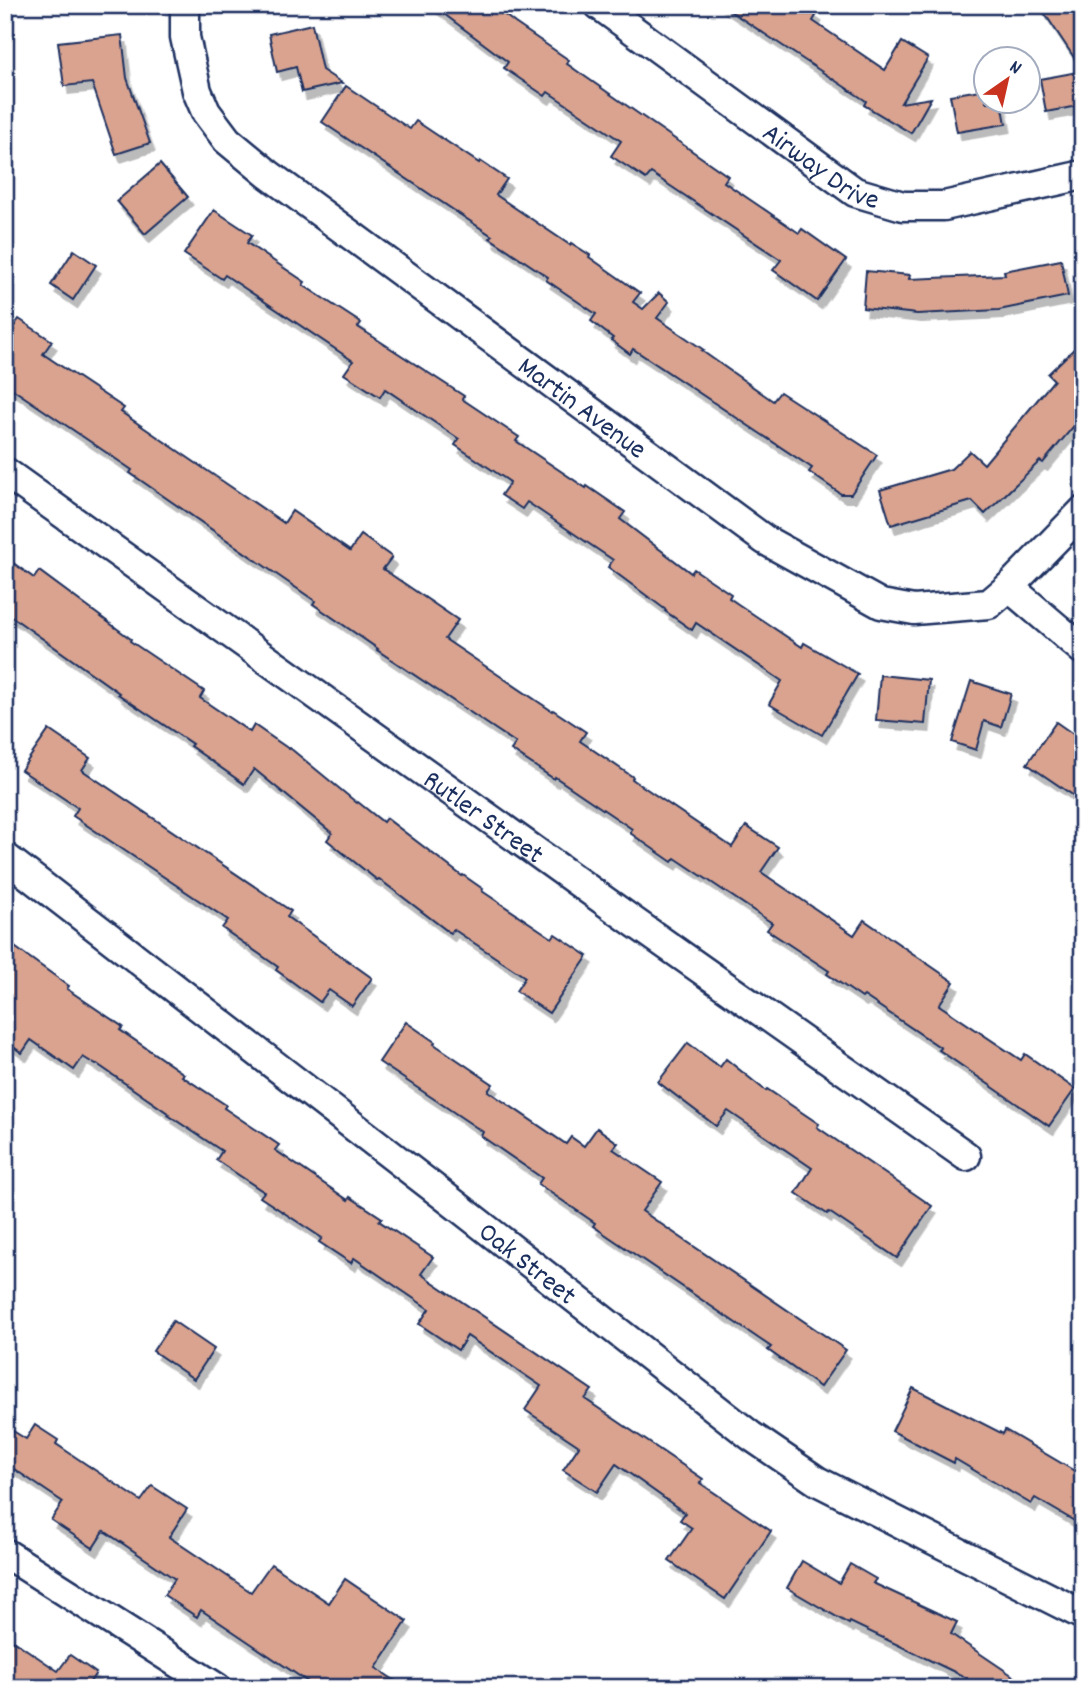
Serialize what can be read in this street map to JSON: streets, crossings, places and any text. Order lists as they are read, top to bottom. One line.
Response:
{"streets":{"street":["Airway Drive","Martin Avenue","Rutler Street","Oak Street"]},"north":"top right"}
